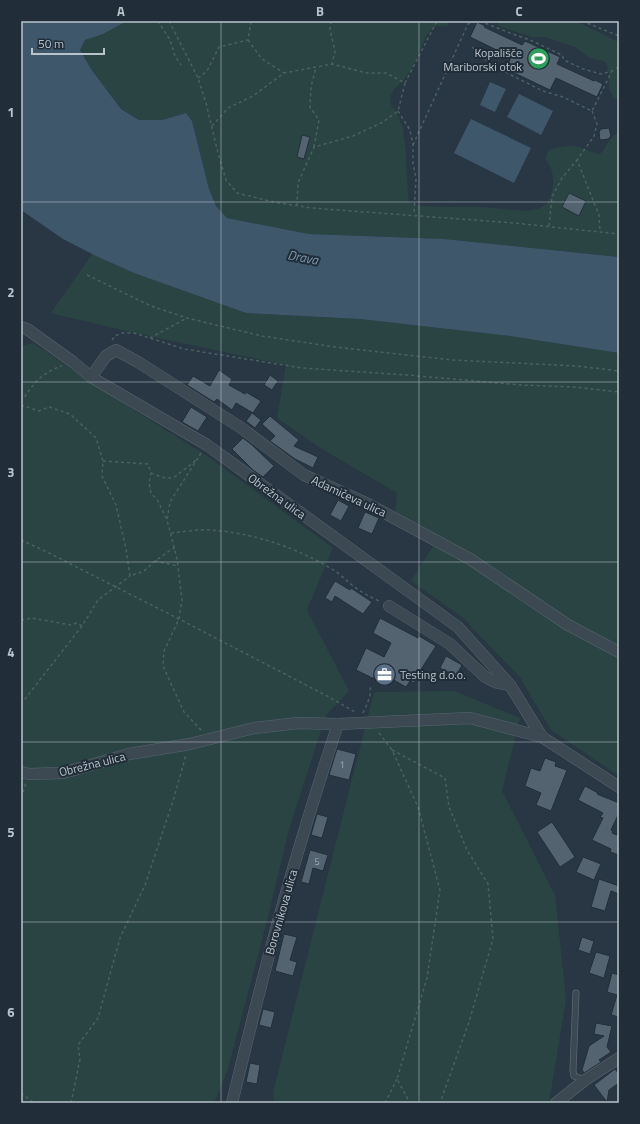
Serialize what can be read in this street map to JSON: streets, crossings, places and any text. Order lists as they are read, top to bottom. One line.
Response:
{"streets":{"street":["Obrežna ulica","Adamičeva ulica","Borovnikova ulica"]},"crossings":[["Obrežna ulica","Adamičeva ulica"],["Obrežna ulica","Borovnikova ulica"]],"water":["Drava"],"places":{"sports":["Kopališče Mariborski otok"],"office":["Testing d.o.o."]},"house_numbers":["1","5"],"scale_bar":"50 m","grid":{"columns":["A","B","C"],"rows":["1","2","3","4","5","6"]}}
